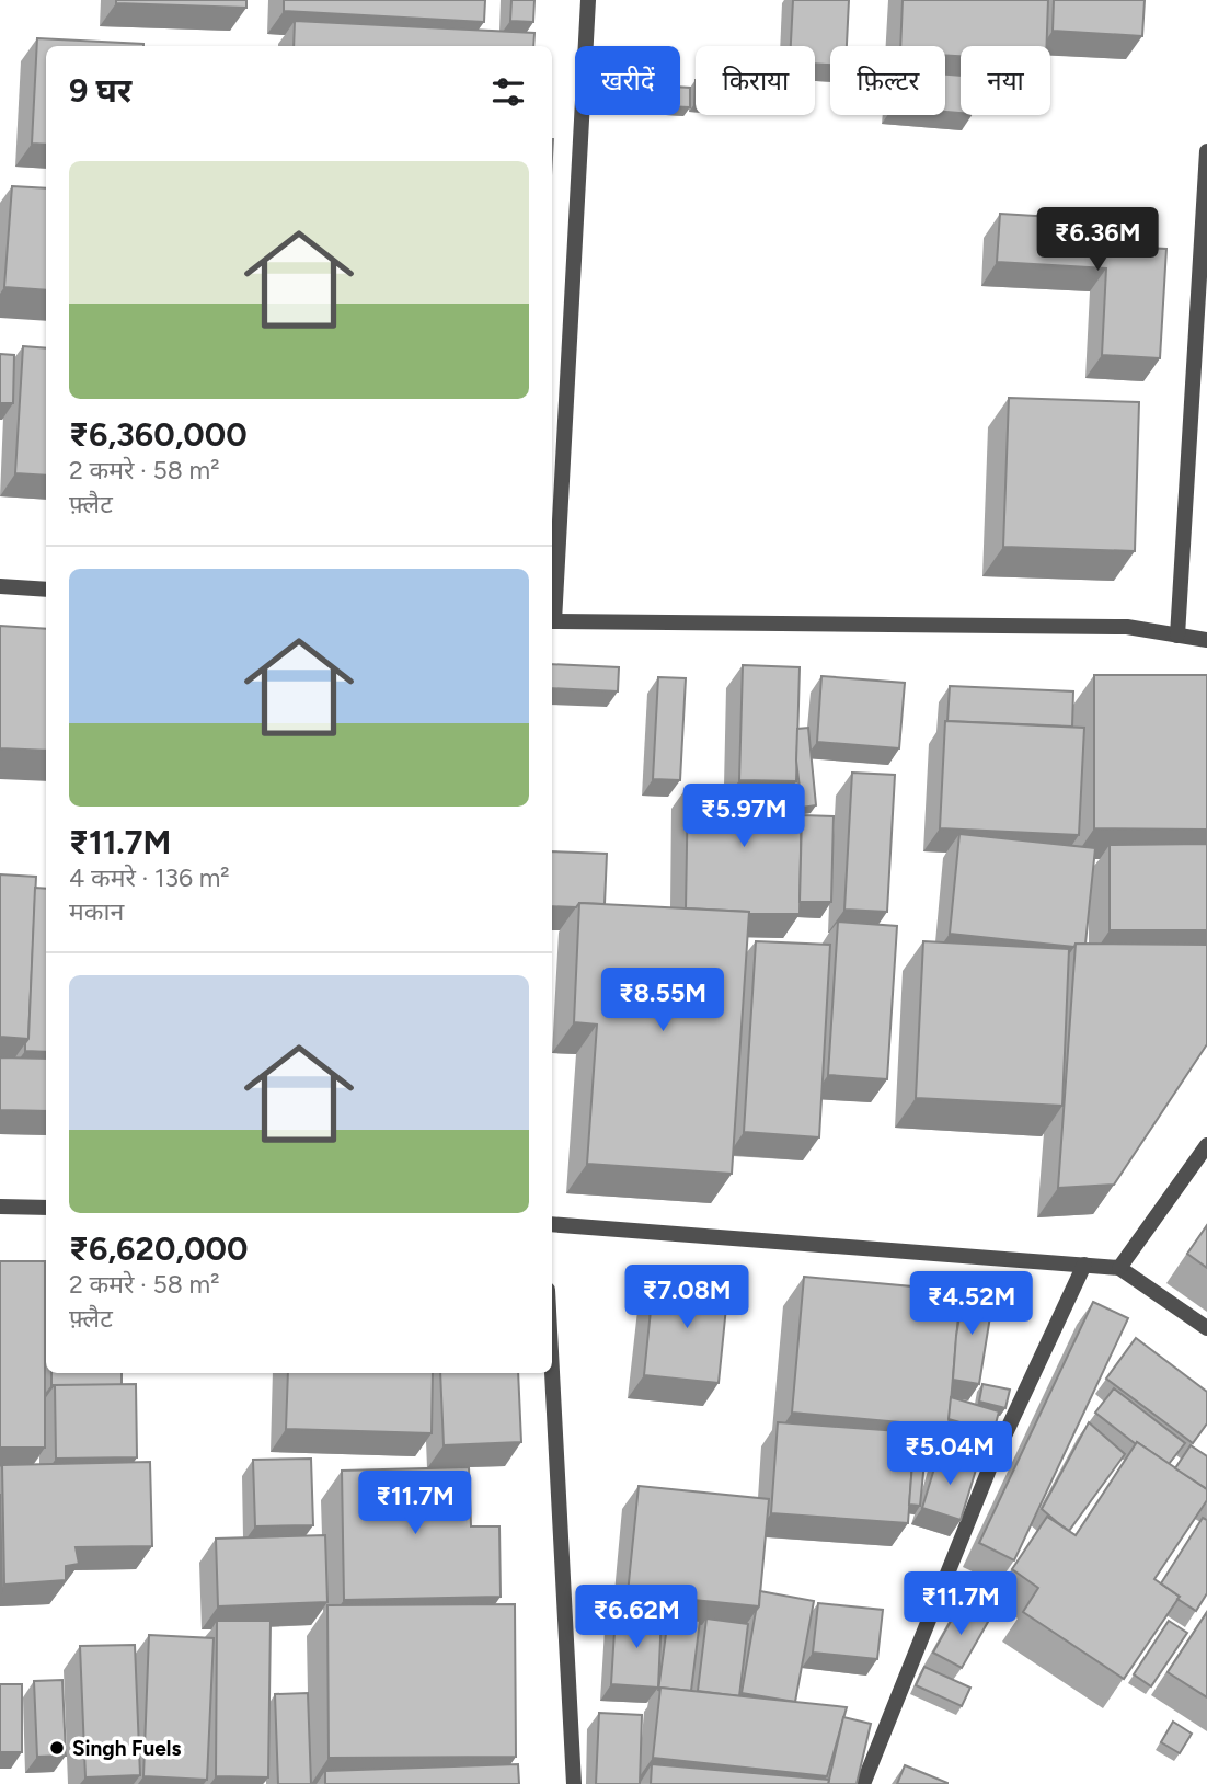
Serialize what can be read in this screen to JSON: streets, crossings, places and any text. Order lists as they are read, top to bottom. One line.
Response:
{"places":["Singh Fuels"],"page":{"chip":["खरीदें","किराया","फ़िल्टर","नया"],"heading":"9 घर","list":[{"name":"₹6,360,000","note":"2 कमरे · 58 m² · फ़्लैट"},{"name":"₹11.7M","note":"4 कमरे · 136 m² · मकान"},{"name":"₹6,620,000","note":"2 कमरे · 58 m² · फ़्लैट"}],"price":["₹6.36M","₹5.97M","₹8.55M","₹7.08M","₹4.52M","₹5.04M","₹11.7M","₹11.7M","₹6.62M"]}}
